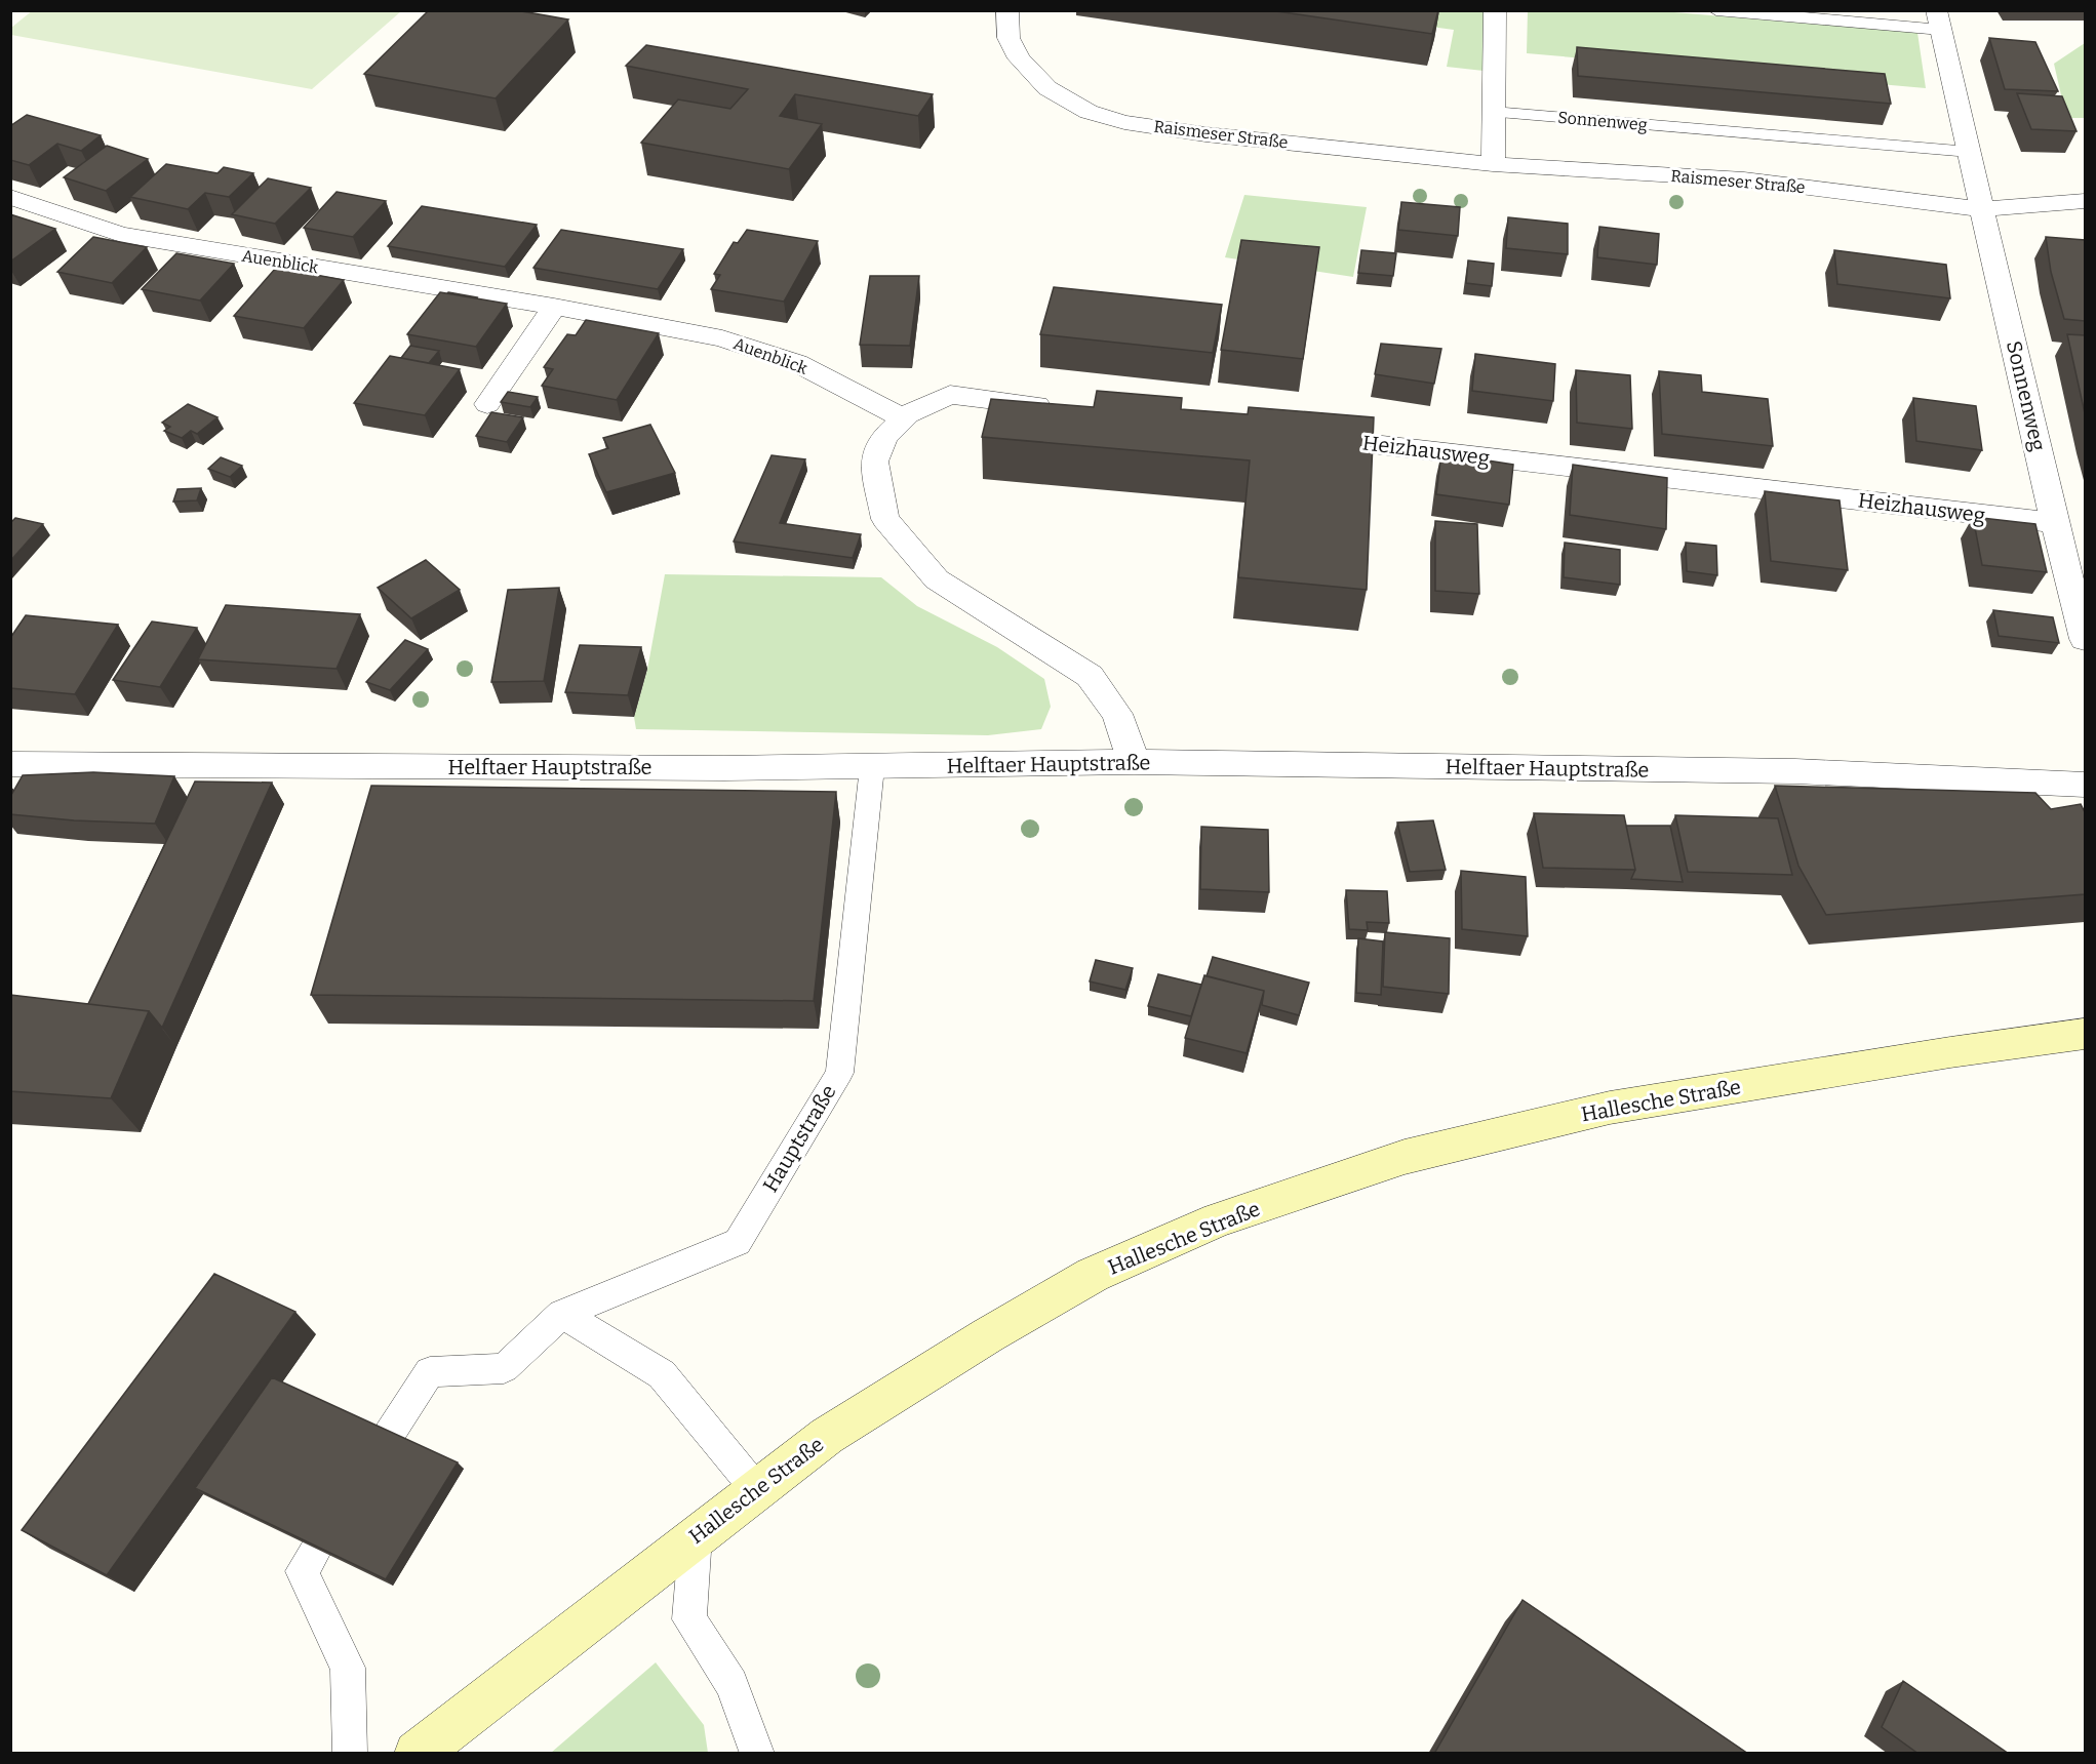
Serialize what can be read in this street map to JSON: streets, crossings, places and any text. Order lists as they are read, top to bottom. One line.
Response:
{"streets":{"main road":["Hallesche Straße"],"street":["Sonnenweg","Raismeser Straße","Auenblick","Heizhausweg","Helftaer Hauptstraße"],"lane":["Hauptstraße"]},"crossings":[["Sonnenweg","Raismeser Straße"],["Sonnenweg","Heizhausweg"],["Helftaer Hauptstraße","Hauptstraße"]]}
